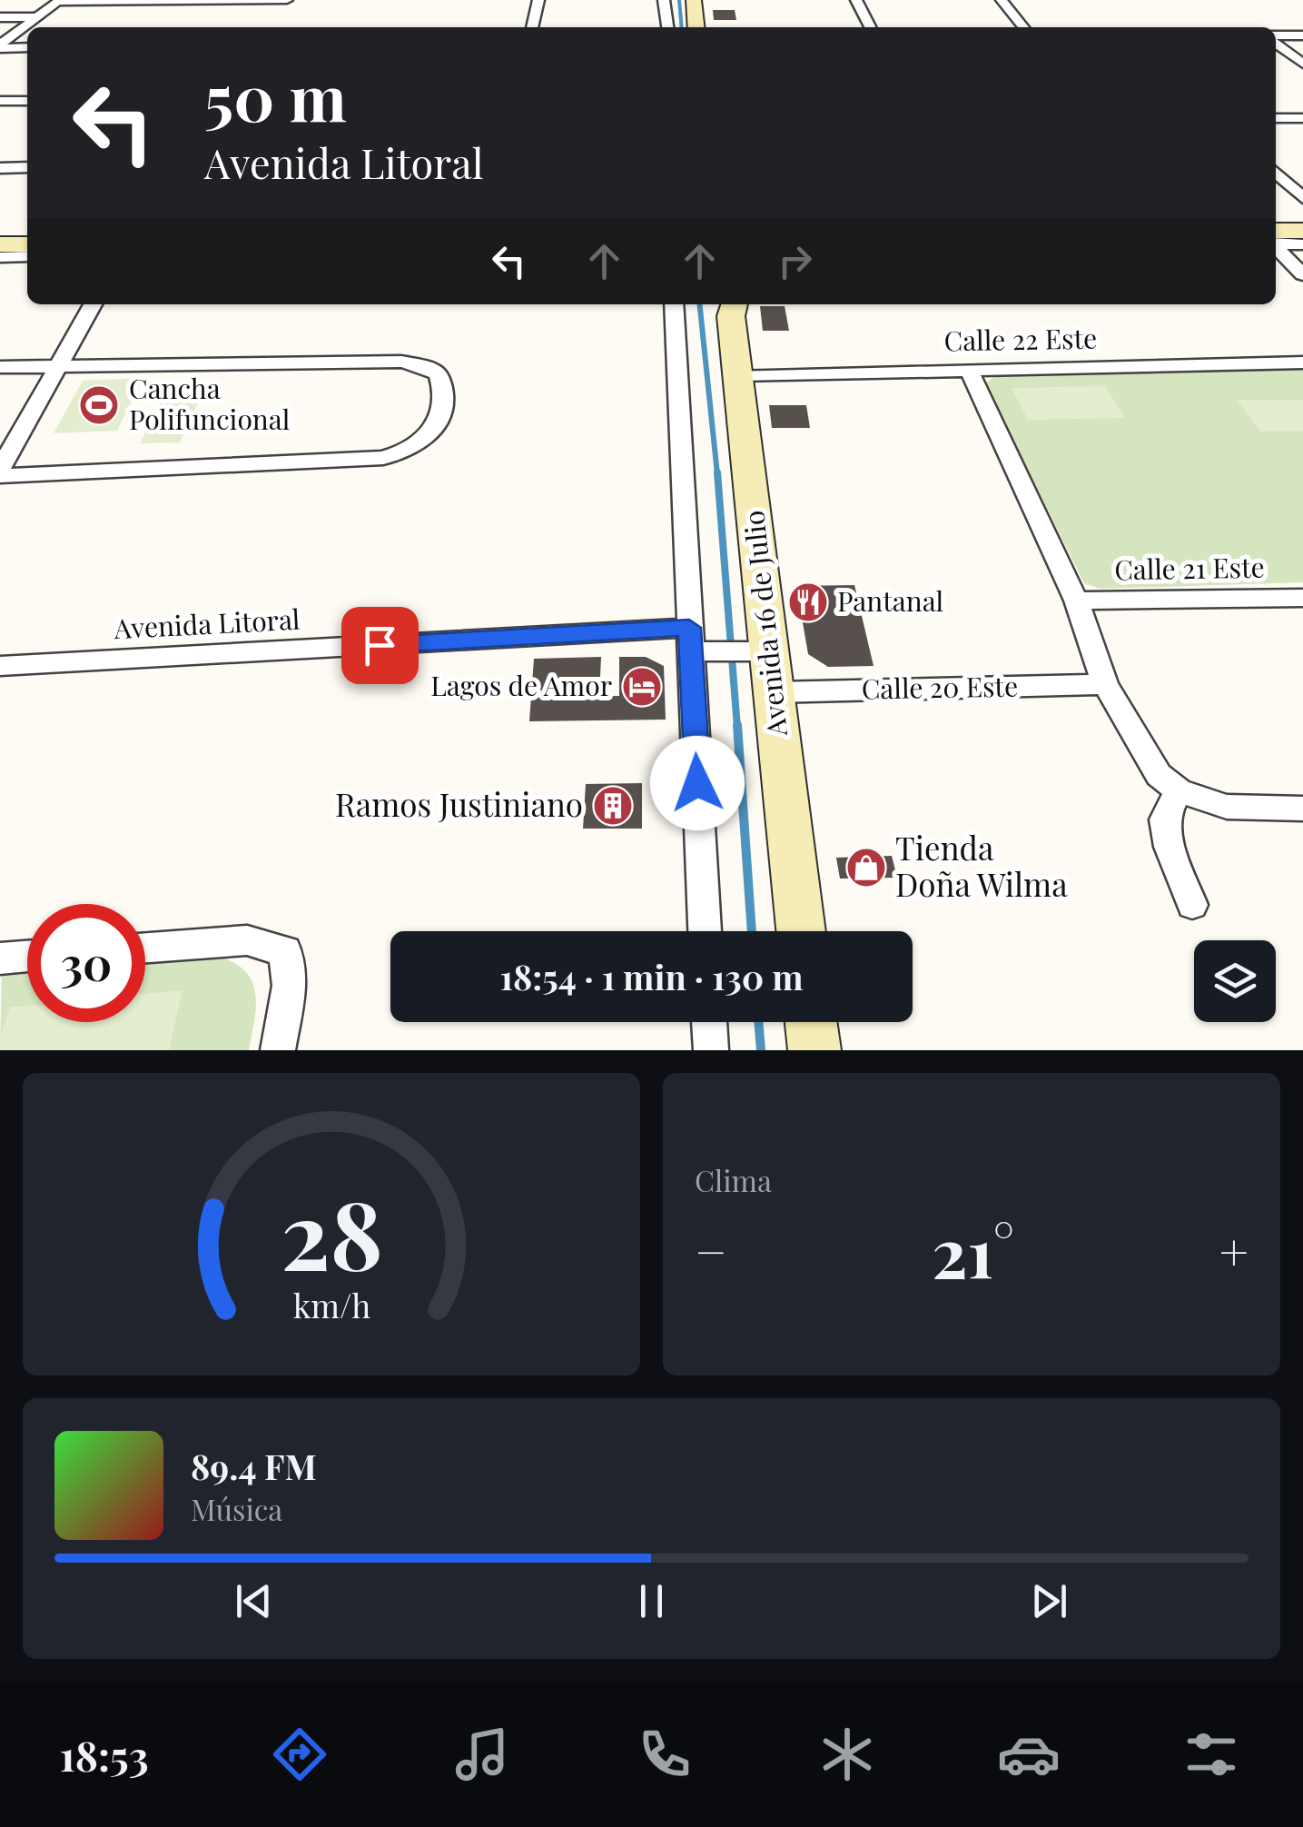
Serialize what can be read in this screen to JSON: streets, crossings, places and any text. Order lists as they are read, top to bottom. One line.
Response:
{"streets":{"street":["Calle 22 Este","Calle 21 Este","Avenida 16 de Julio","Avenida Litoral","Calle 20 Este"]},"crossings":[["Calle 22 Este","Avenida 16 de Julio"],["Avenida 16 de Julio","Avenida Litoral"],["Avenida 16 de Julio","Calle 20 Este"]],"places":{"sports":["Cancha Polifuncional"],"restaurant":["Pantanal"],"hotel":["Lagos de Amor"],"building":["Ramos Justiniano"],"shop":["Tienda Doña Wilma"]},"page":{"turn":["50 m","Avenida Litoral"],"limit":"30","trip":"18:54 · 1 min · 130 m","tile":"Clima","heat":["−","21°","+"],"song":["89.4 FM","Música"],"tabs":"18:53","gauge":["28","km/h"]}}
